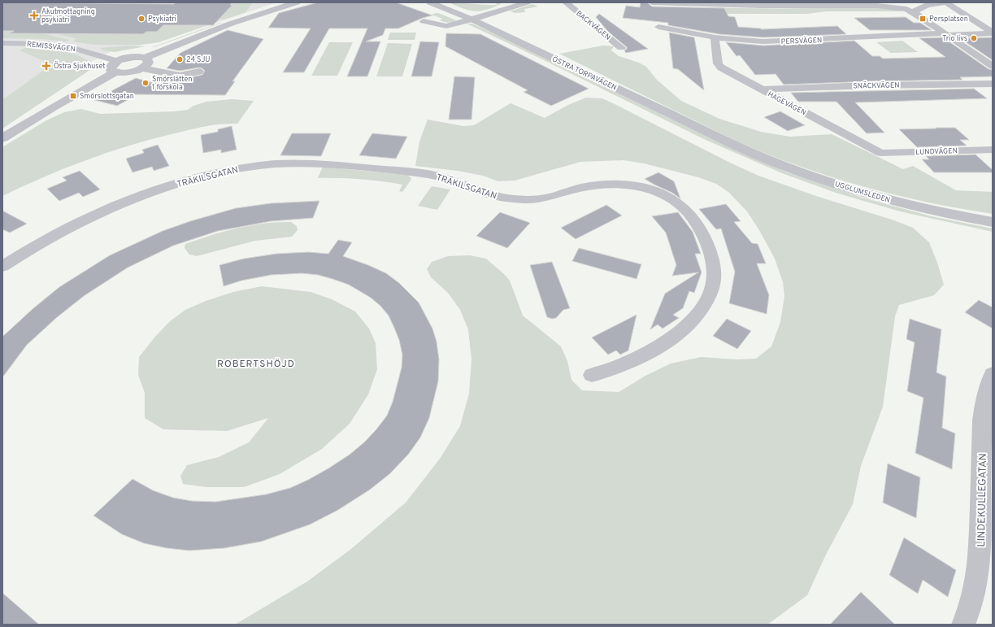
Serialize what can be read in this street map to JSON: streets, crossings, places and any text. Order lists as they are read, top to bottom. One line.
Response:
{"streets":{"street":["BACKVÄGEN","PERSVÄGEN","REMISSVÄGEN","ÖSTRA TORPAVÄGEN","SNÄCKVÄGEN","HAGEVÄGEN","LUNDVÄGEN","TRÄKILSGATAN","UGGLUMSLEDEN","LINDEKULLEGATAN"]},"crossings":[["PERSVÄGEN","HAGEVÄGEN"],["ÖSTRA TORPAVÄGEN","UGGLUMSLEDEN"],["SNÄCKVÄGEN","HAGEVÄGEN"],["HAGEVÄGEN","LUNDVÄGEN"]],"districts":["ROBERTSHÖJD"],"places":{"health":["Akutmottagning psykiatri","Östra Sjukhuset"],"other":["Psykiatri","Trio livs","24 SJU","Smörslätten 1 förskola"],"transit":["Persplatsen","Smörslottsgatan"]}}
